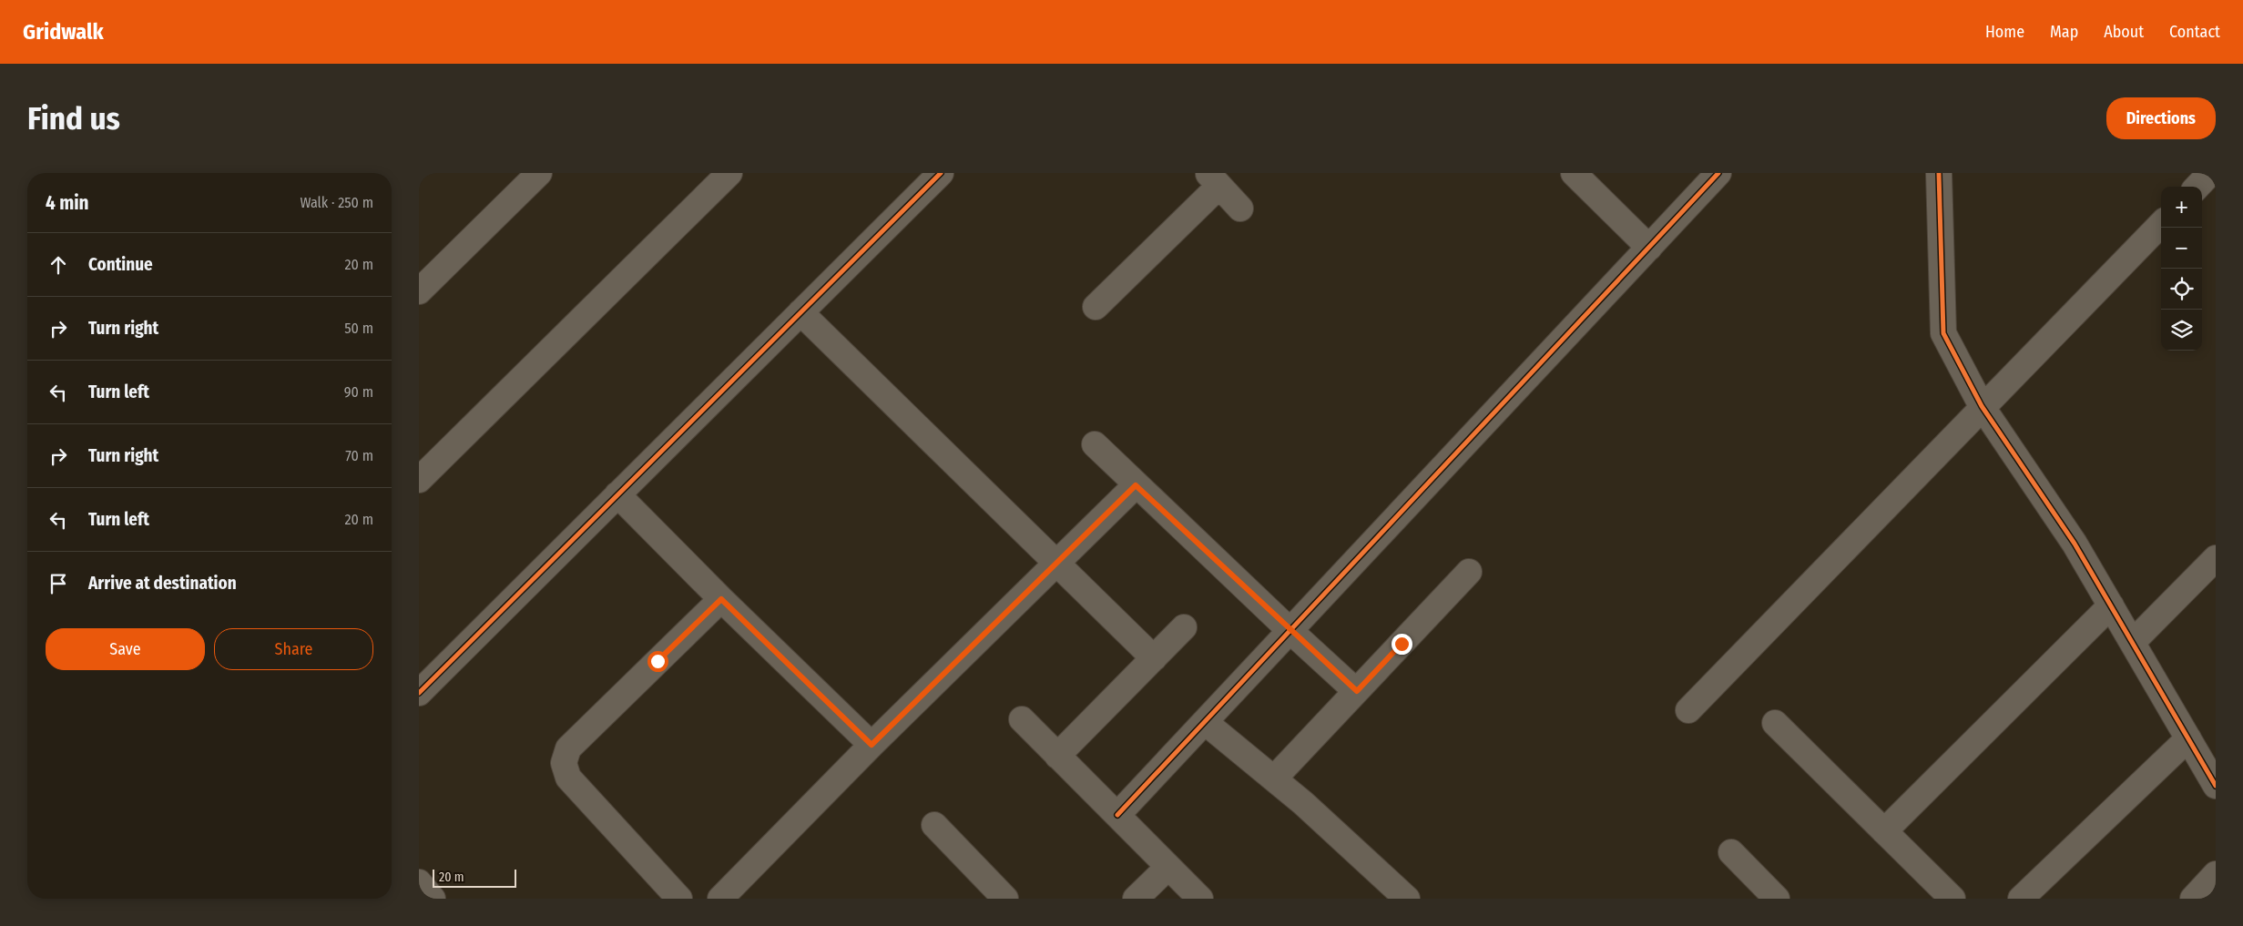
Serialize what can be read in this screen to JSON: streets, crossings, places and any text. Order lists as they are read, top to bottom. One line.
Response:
{"scale_bar":"20 m","page":{"header":"Gridwalk","nav":["Home","Map","About","Contact"],"buttons":["Directions",["Save","Share"]],"title":"Find us","heading":["4 min","Walk · 250 m"],"map_buttons":["+","−"],"list":[["Continue","20 m"],["Turn right","50 m"],["Turn left","90 m"],["Turn right","70 m"],["Turn left","20 m"],"Arrive at destination"],"scale":"20 m"}}
